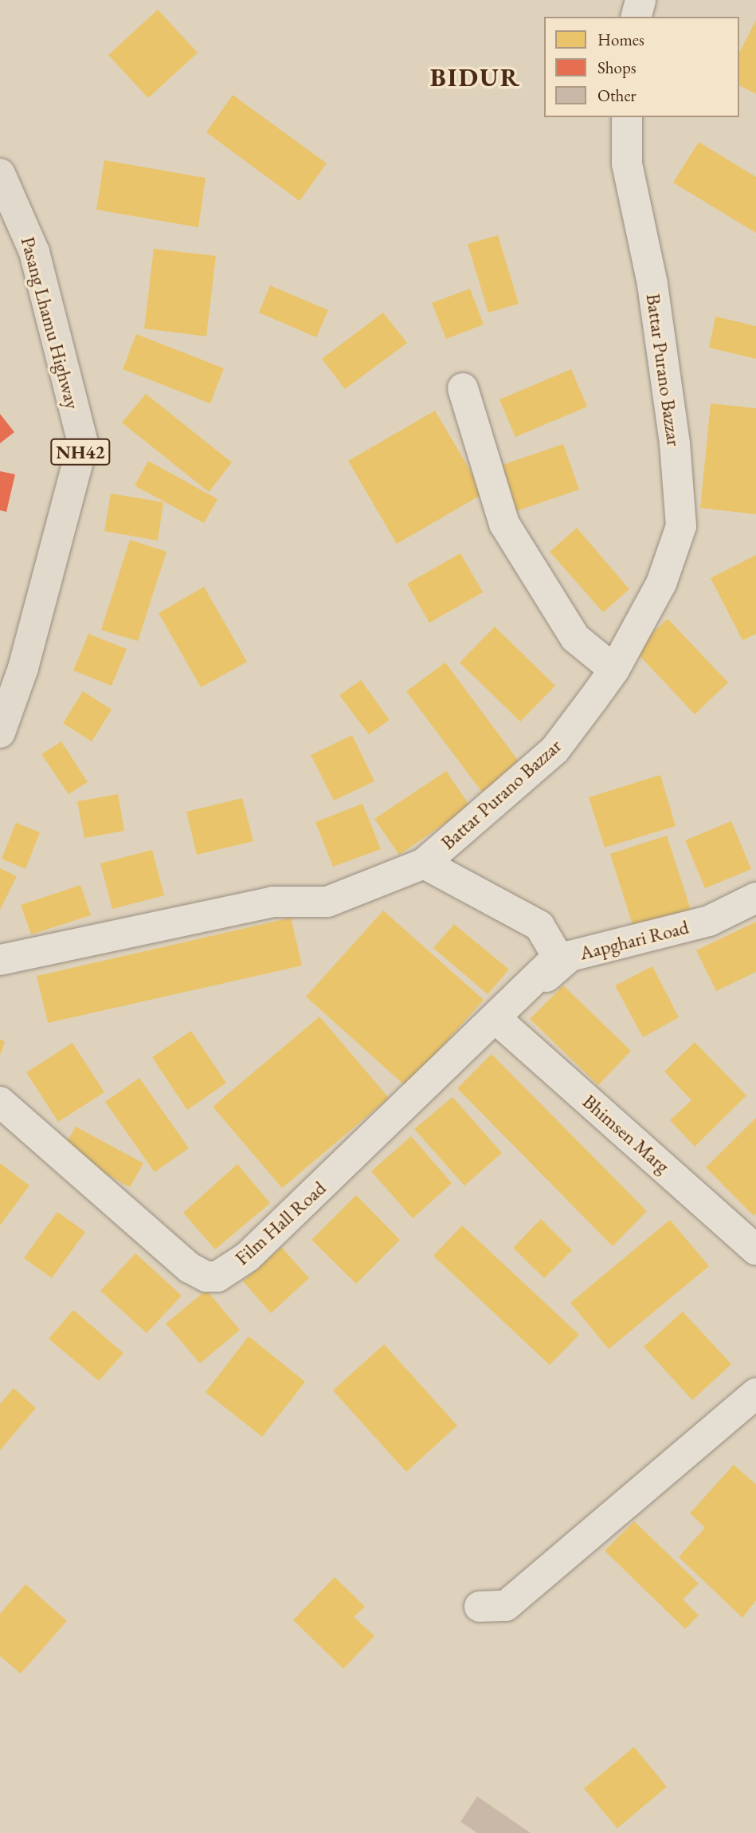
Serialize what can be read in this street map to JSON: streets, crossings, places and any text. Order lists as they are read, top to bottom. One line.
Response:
{"streets":{"main road":["Pasang Lhamu Highway","NH42"],"street":["Battar Purano Bazzar","Aapghari Road","Bhimsen Marg","Film Hall Road"]},"crossings":[["Aapghari Road","Bhimsen Marg"],["Aapghari Road","Film Hall Road"],["Bhimsen Marg","Film Hall Road"]],"districts":["BIDUR"],"legend":["Homes","Shops","Other"]}
